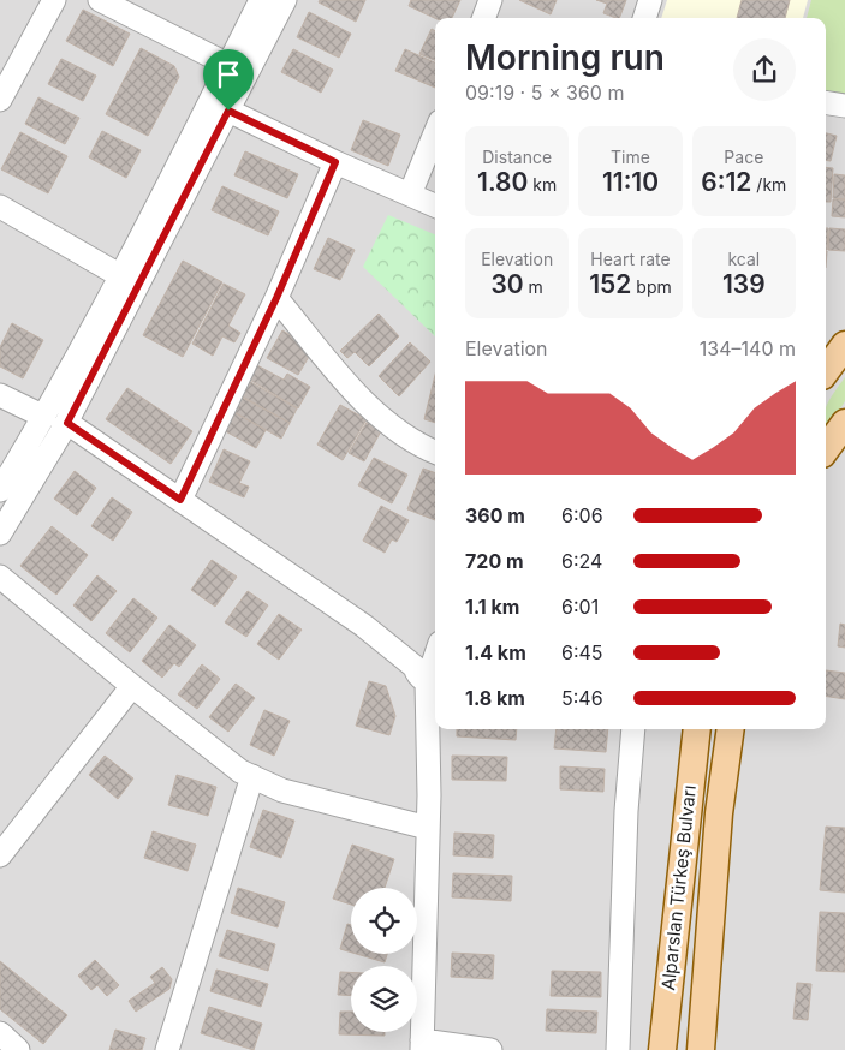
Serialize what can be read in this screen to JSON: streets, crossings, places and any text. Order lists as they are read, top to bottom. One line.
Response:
{"streets":{"main road":["Alparslan Türkeş Bulvarı"]},"page":{"heading":["Morning run","09:19 · 5 × 360 m"],"stats":[["Distance","1.80 km"],["Time","11:10"],["Pace","6:12 /km"],["Elevation","30 m"],["Heart rate","152 bpm"],["kcal","139"]],"chart":["Elevation","134–140 m"],"list":[{"name":"360 m","note":"6:06"},{"name":"720 m","note":"6:24"},{"name":"1.1 km","note":"6:01"},{"name":"1.4 km","note":"6:45"},{"name":"1.8 km","note":"5:46"}]}}
